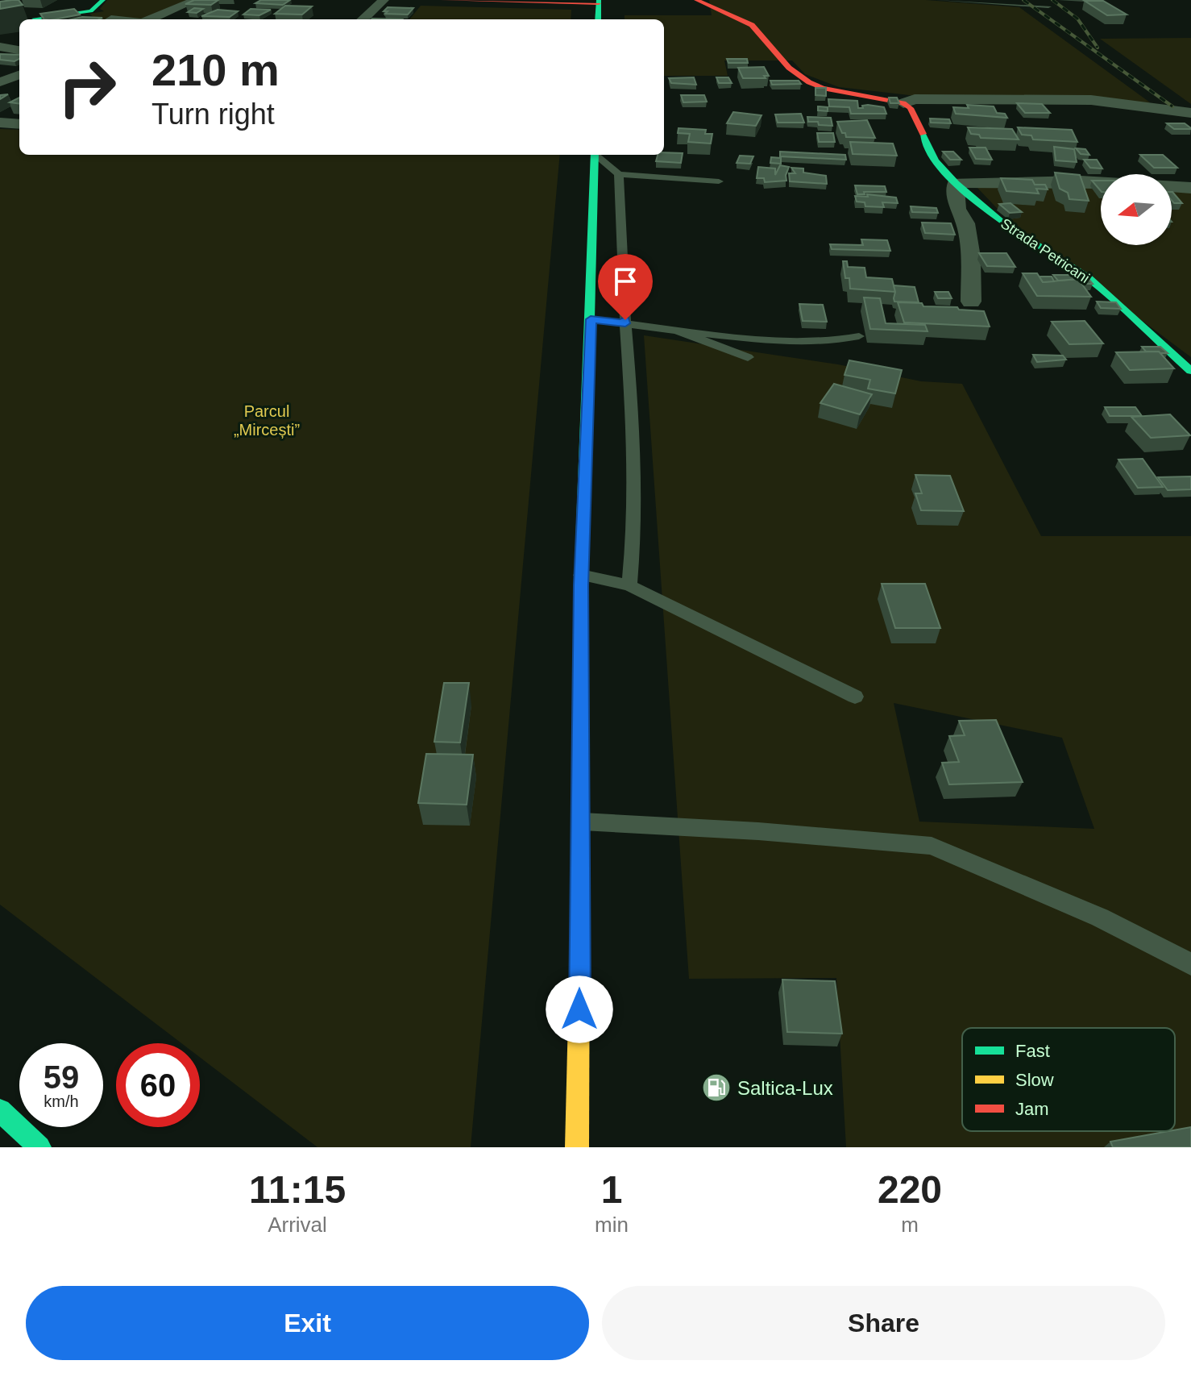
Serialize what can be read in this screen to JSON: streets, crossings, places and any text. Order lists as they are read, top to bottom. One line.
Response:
{"streets":{"main road":["Strada Petricani"]},"parks":["Parcul „Mircești”"],"places":{"fuel station":["Saltica-Lux"]},"legend":["Fast","Slow","Jam"],"north":"left","page":{"turn":["210 m","Turn right"],"speed":"59 km/h","limit":"60","eta":["11:15","Arrival","1","min","220","m"],"buttons":["Exit","Share"]}}
